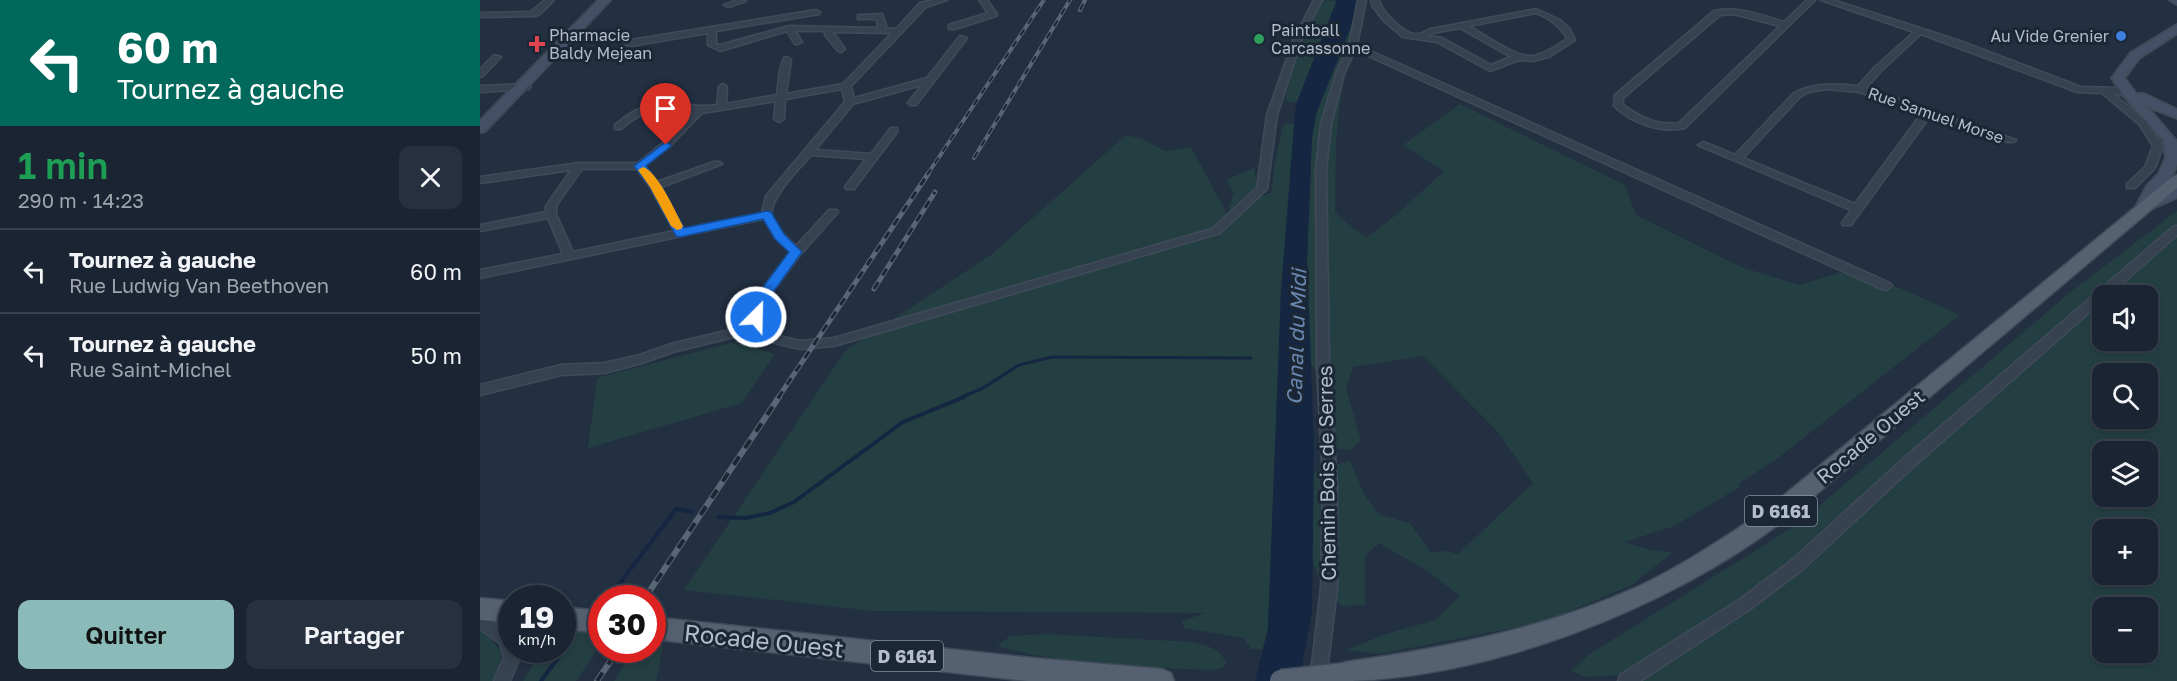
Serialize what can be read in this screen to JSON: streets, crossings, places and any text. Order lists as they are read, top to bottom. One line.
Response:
{"streets":{"main road":["Rocade Ouest","D 6161"],"street":["Rue Samuel Morse","Chemin Bois de Serres"]},"water":["Canal du Midi"],"places":{"other":["Au Vide Grenier","Paintball Carcassonne"],"health":["Pharmacie Baldy Mejean"]},"page":{"turn":["60 m","Tournez à gauche"],"heading":["1 min","290 m · 14:23"],"list":[{"name":"Tournez à gauche","note":"Rue Ludwig Van Beethoven","value":"60 m"},{"name":"Tournez à gauche","note":"Rue Saint-Michel","value":"50 m"}],"map_buttons":["+","−"],"speed":"19 km/h","limit":"30","buttons":["Quitter","Partager"]}}
